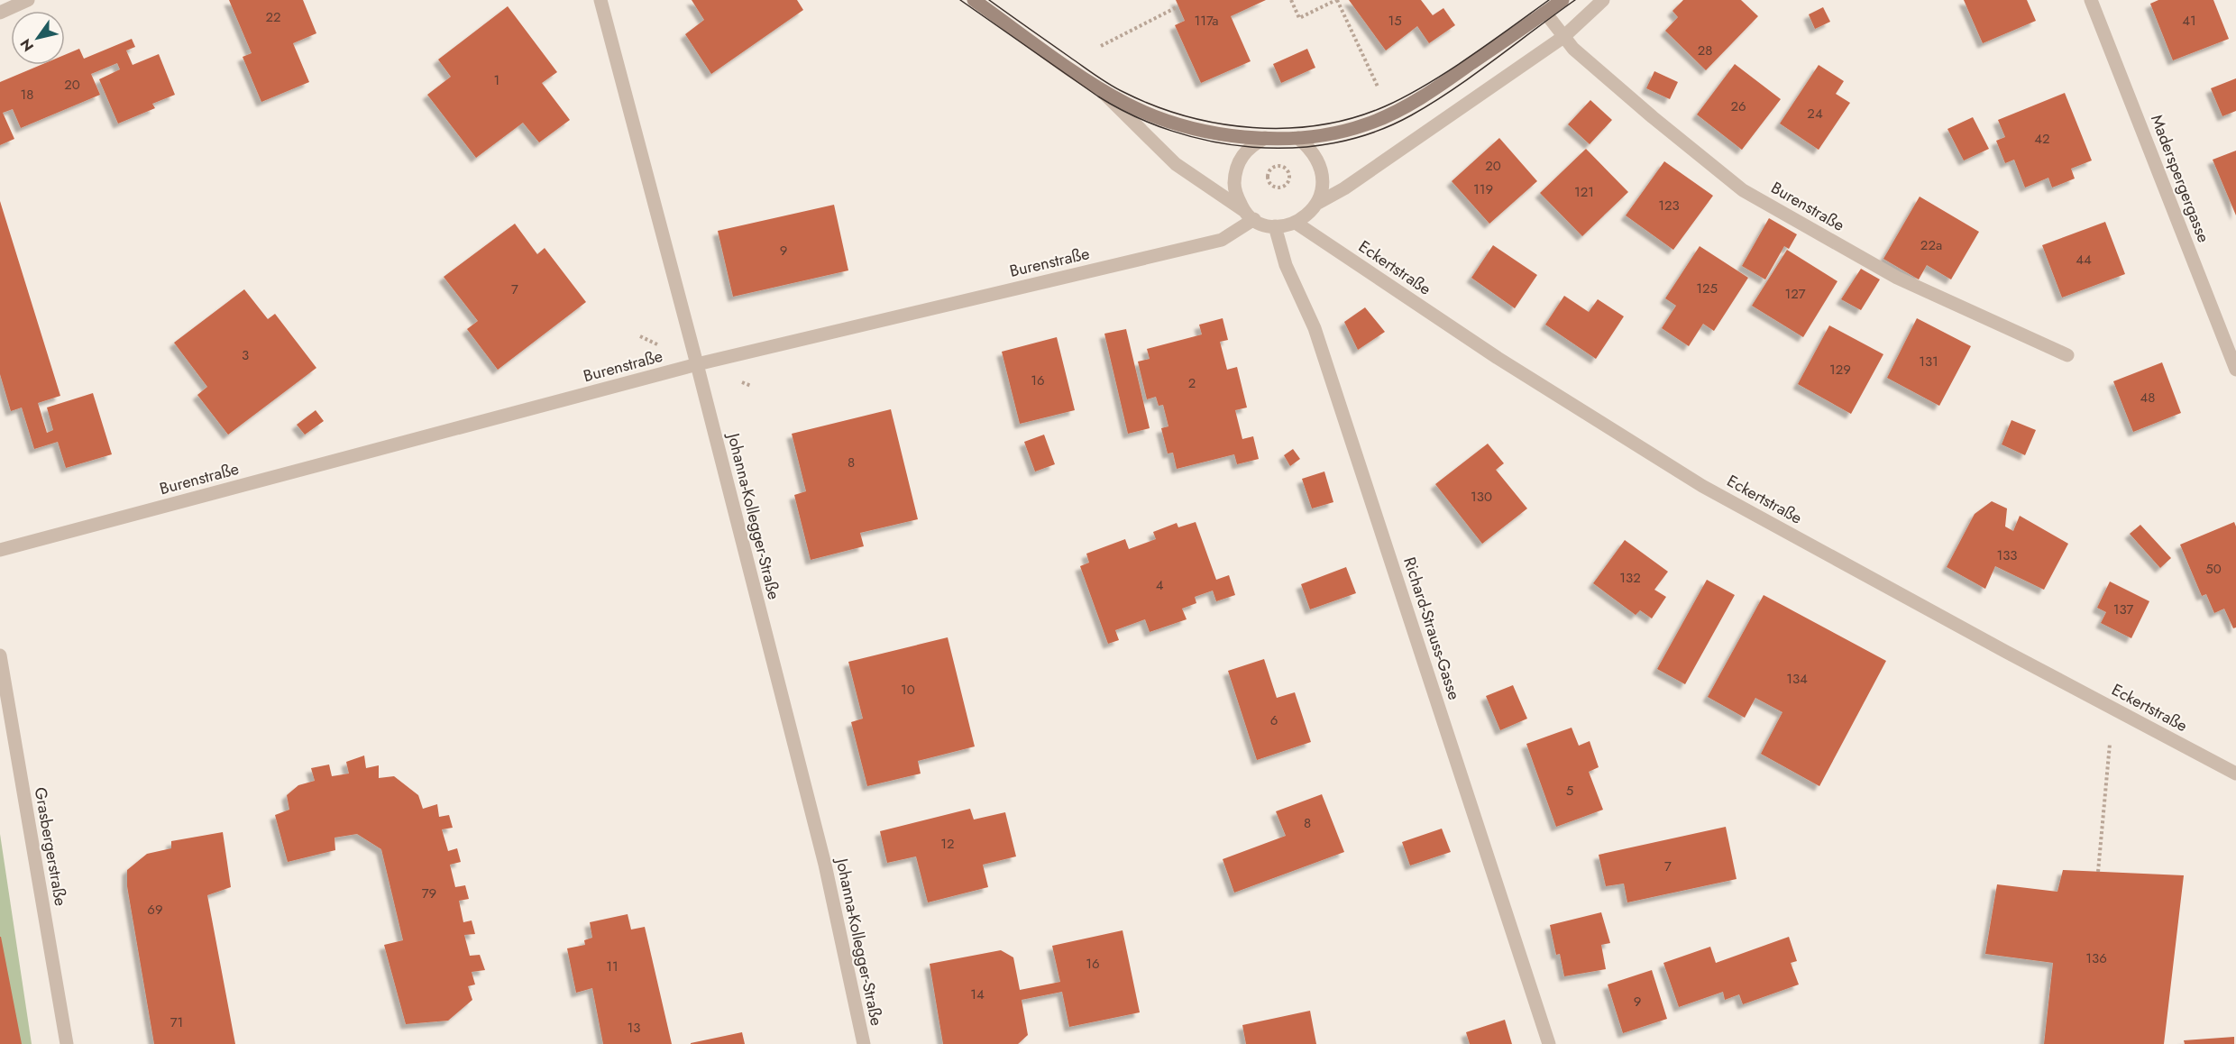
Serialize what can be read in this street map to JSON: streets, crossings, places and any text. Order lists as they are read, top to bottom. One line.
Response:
{"streets":{"street":["Maderspergergasse","Burenstraße","Eckertstraße","Johanna-Kollegger-Straße","Richard-Strauss-Gasse","Grasbergerstraße"]},"crossings":[["Burenstraße","Johanna-Kollegger-Straße"]],"house_numbers":["22","117a","15","41","28","1","20","18","26","24","42","20","119","121","123","22a","9","44","125","7","127","3","131","129","16","2","48","8","130","133","50","132","4","137","134","10","6","5","8","12","7","79","69","136","16","11","14","9","71","13"],"north":"bottom left"}
